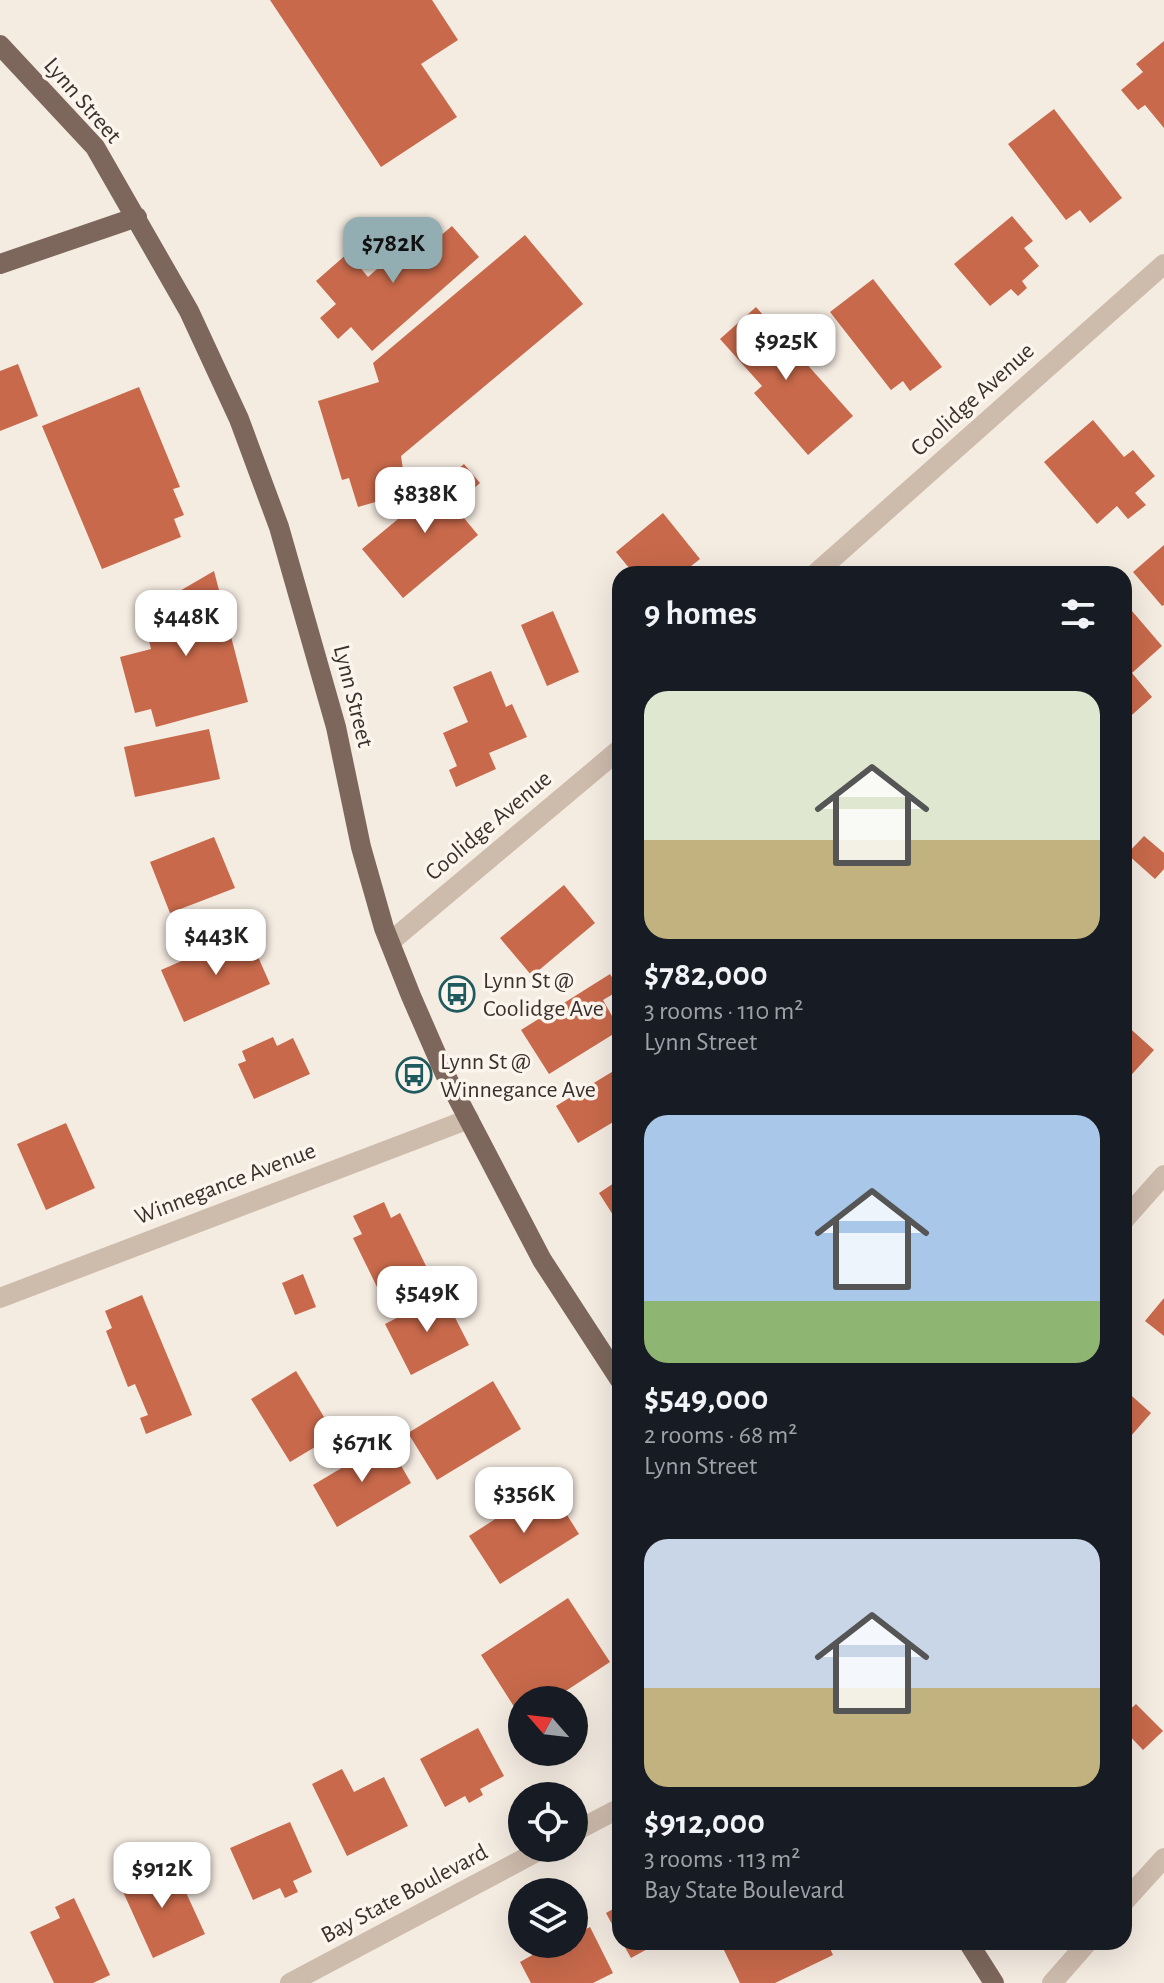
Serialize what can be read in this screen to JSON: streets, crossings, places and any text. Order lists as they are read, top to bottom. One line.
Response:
{"streets":{"main road":["Lynn Street"],"street":["Coolidge Avenue","Winnegance Avenue","Bay State Boulevard"]},"crossings":[["Lynn Street","Coolidge Avenue"],["Lynn Street","Winnegance Avenue"]],"places":{"bus stop":["Lynn St @ Coolidge Ave","Lynn St @ Winnegance Ave"]},"north":"top left","page":{"price":["$782K","$925K","$838K","$448K","$443K","$549K","$671K","$356K","$912K"],"heading":"9 homes","list":[{"name":"$782,000","note":"3 rooms · 110 m² · Lynn Street"},{"name":"$549,000","note":"2 rooms · 68 m² · Lynn Street"},{"name":"$912,000","note":"3 rooms · 113 m² · Bay State Boulevard"}]}}
